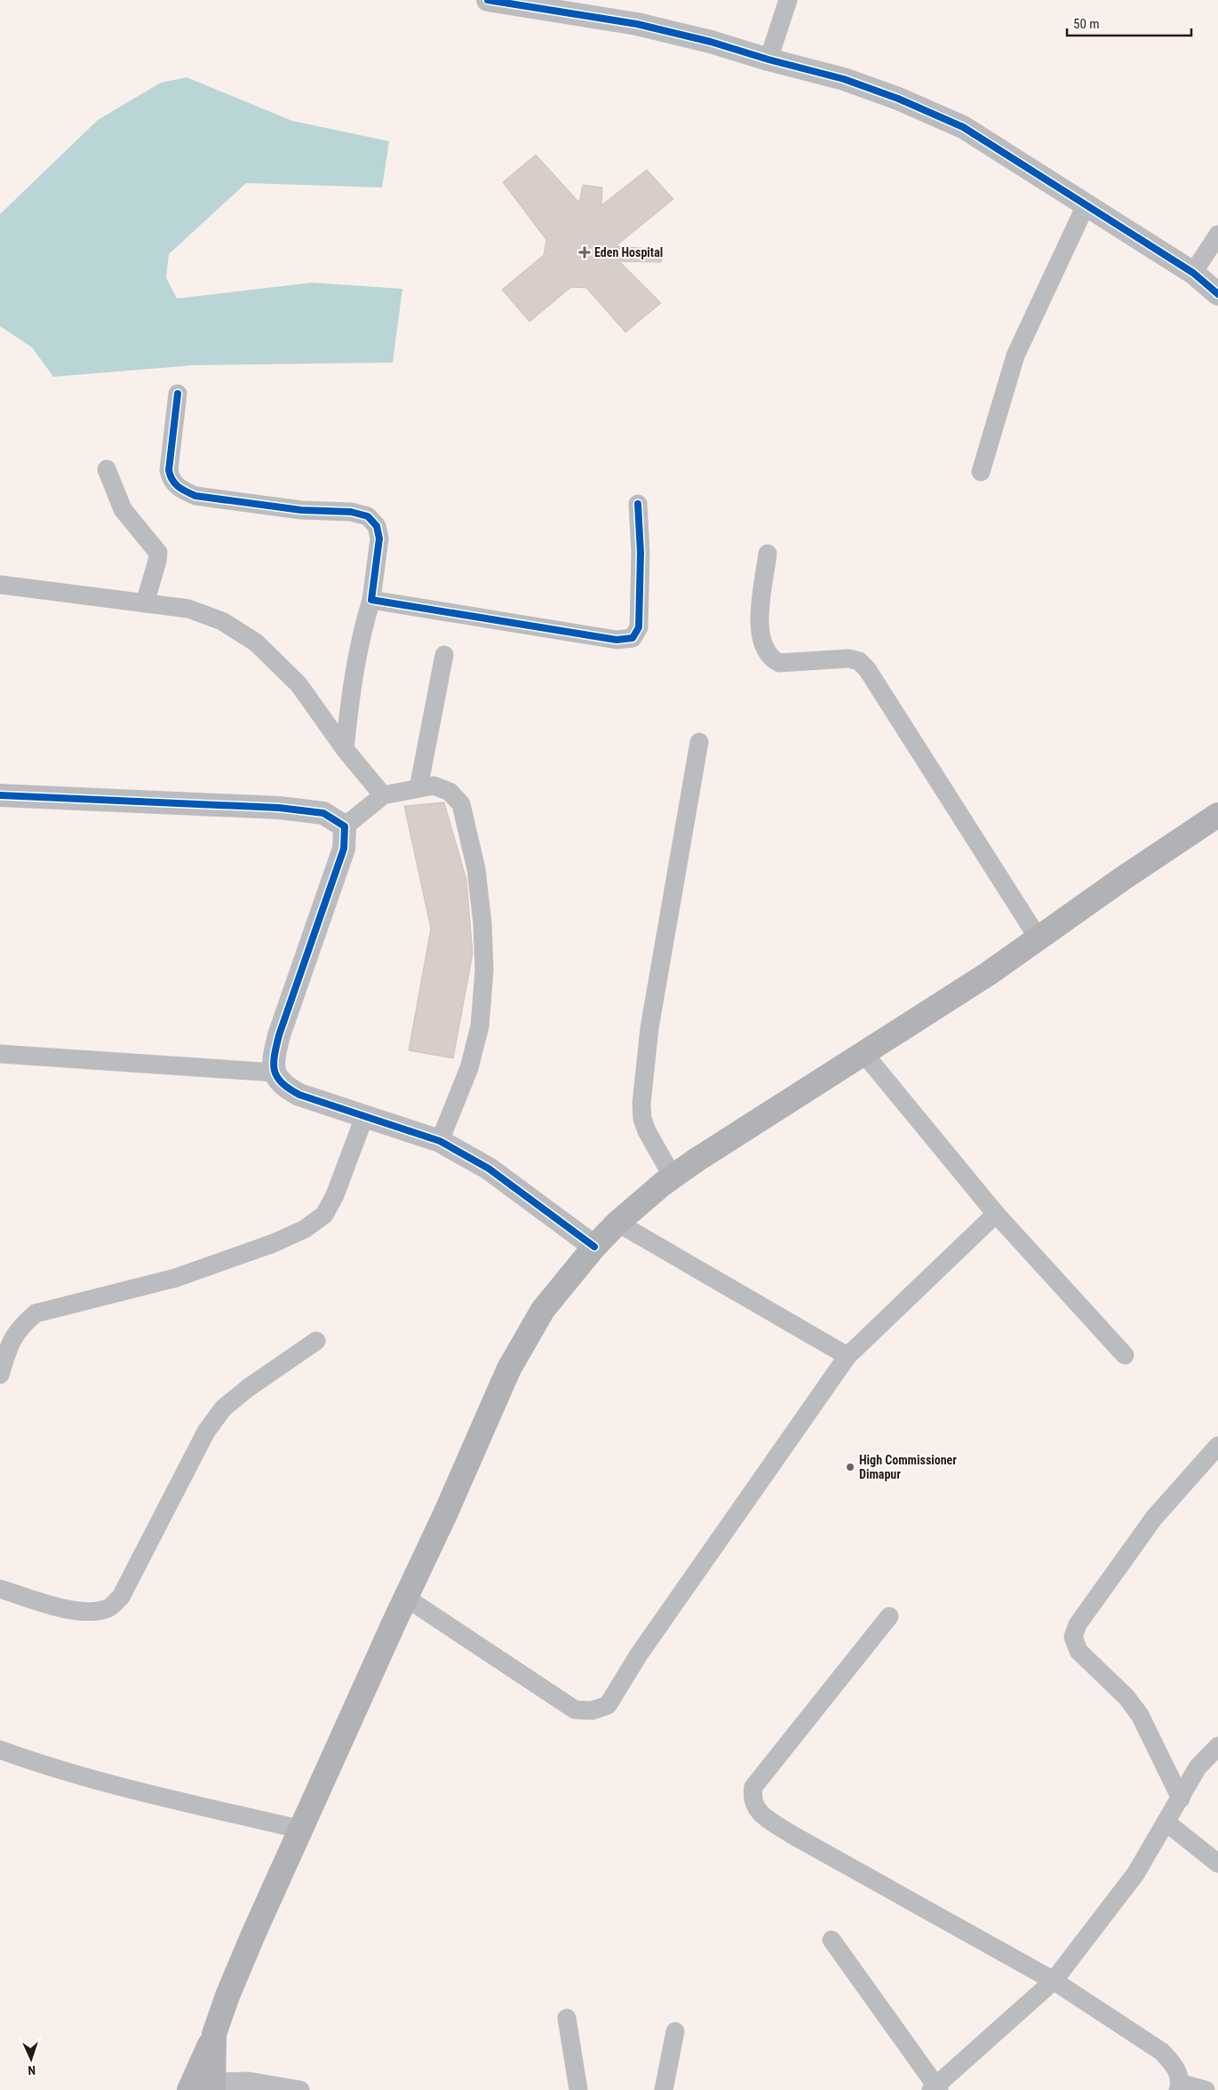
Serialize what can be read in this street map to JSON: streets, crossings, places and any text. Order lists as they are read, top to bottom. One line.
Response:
{"places":{"health":["Eden Hospital"],"other":["High Commissioner Dimapur"]},"scale_bar":"50 m","north":"bottom"}
